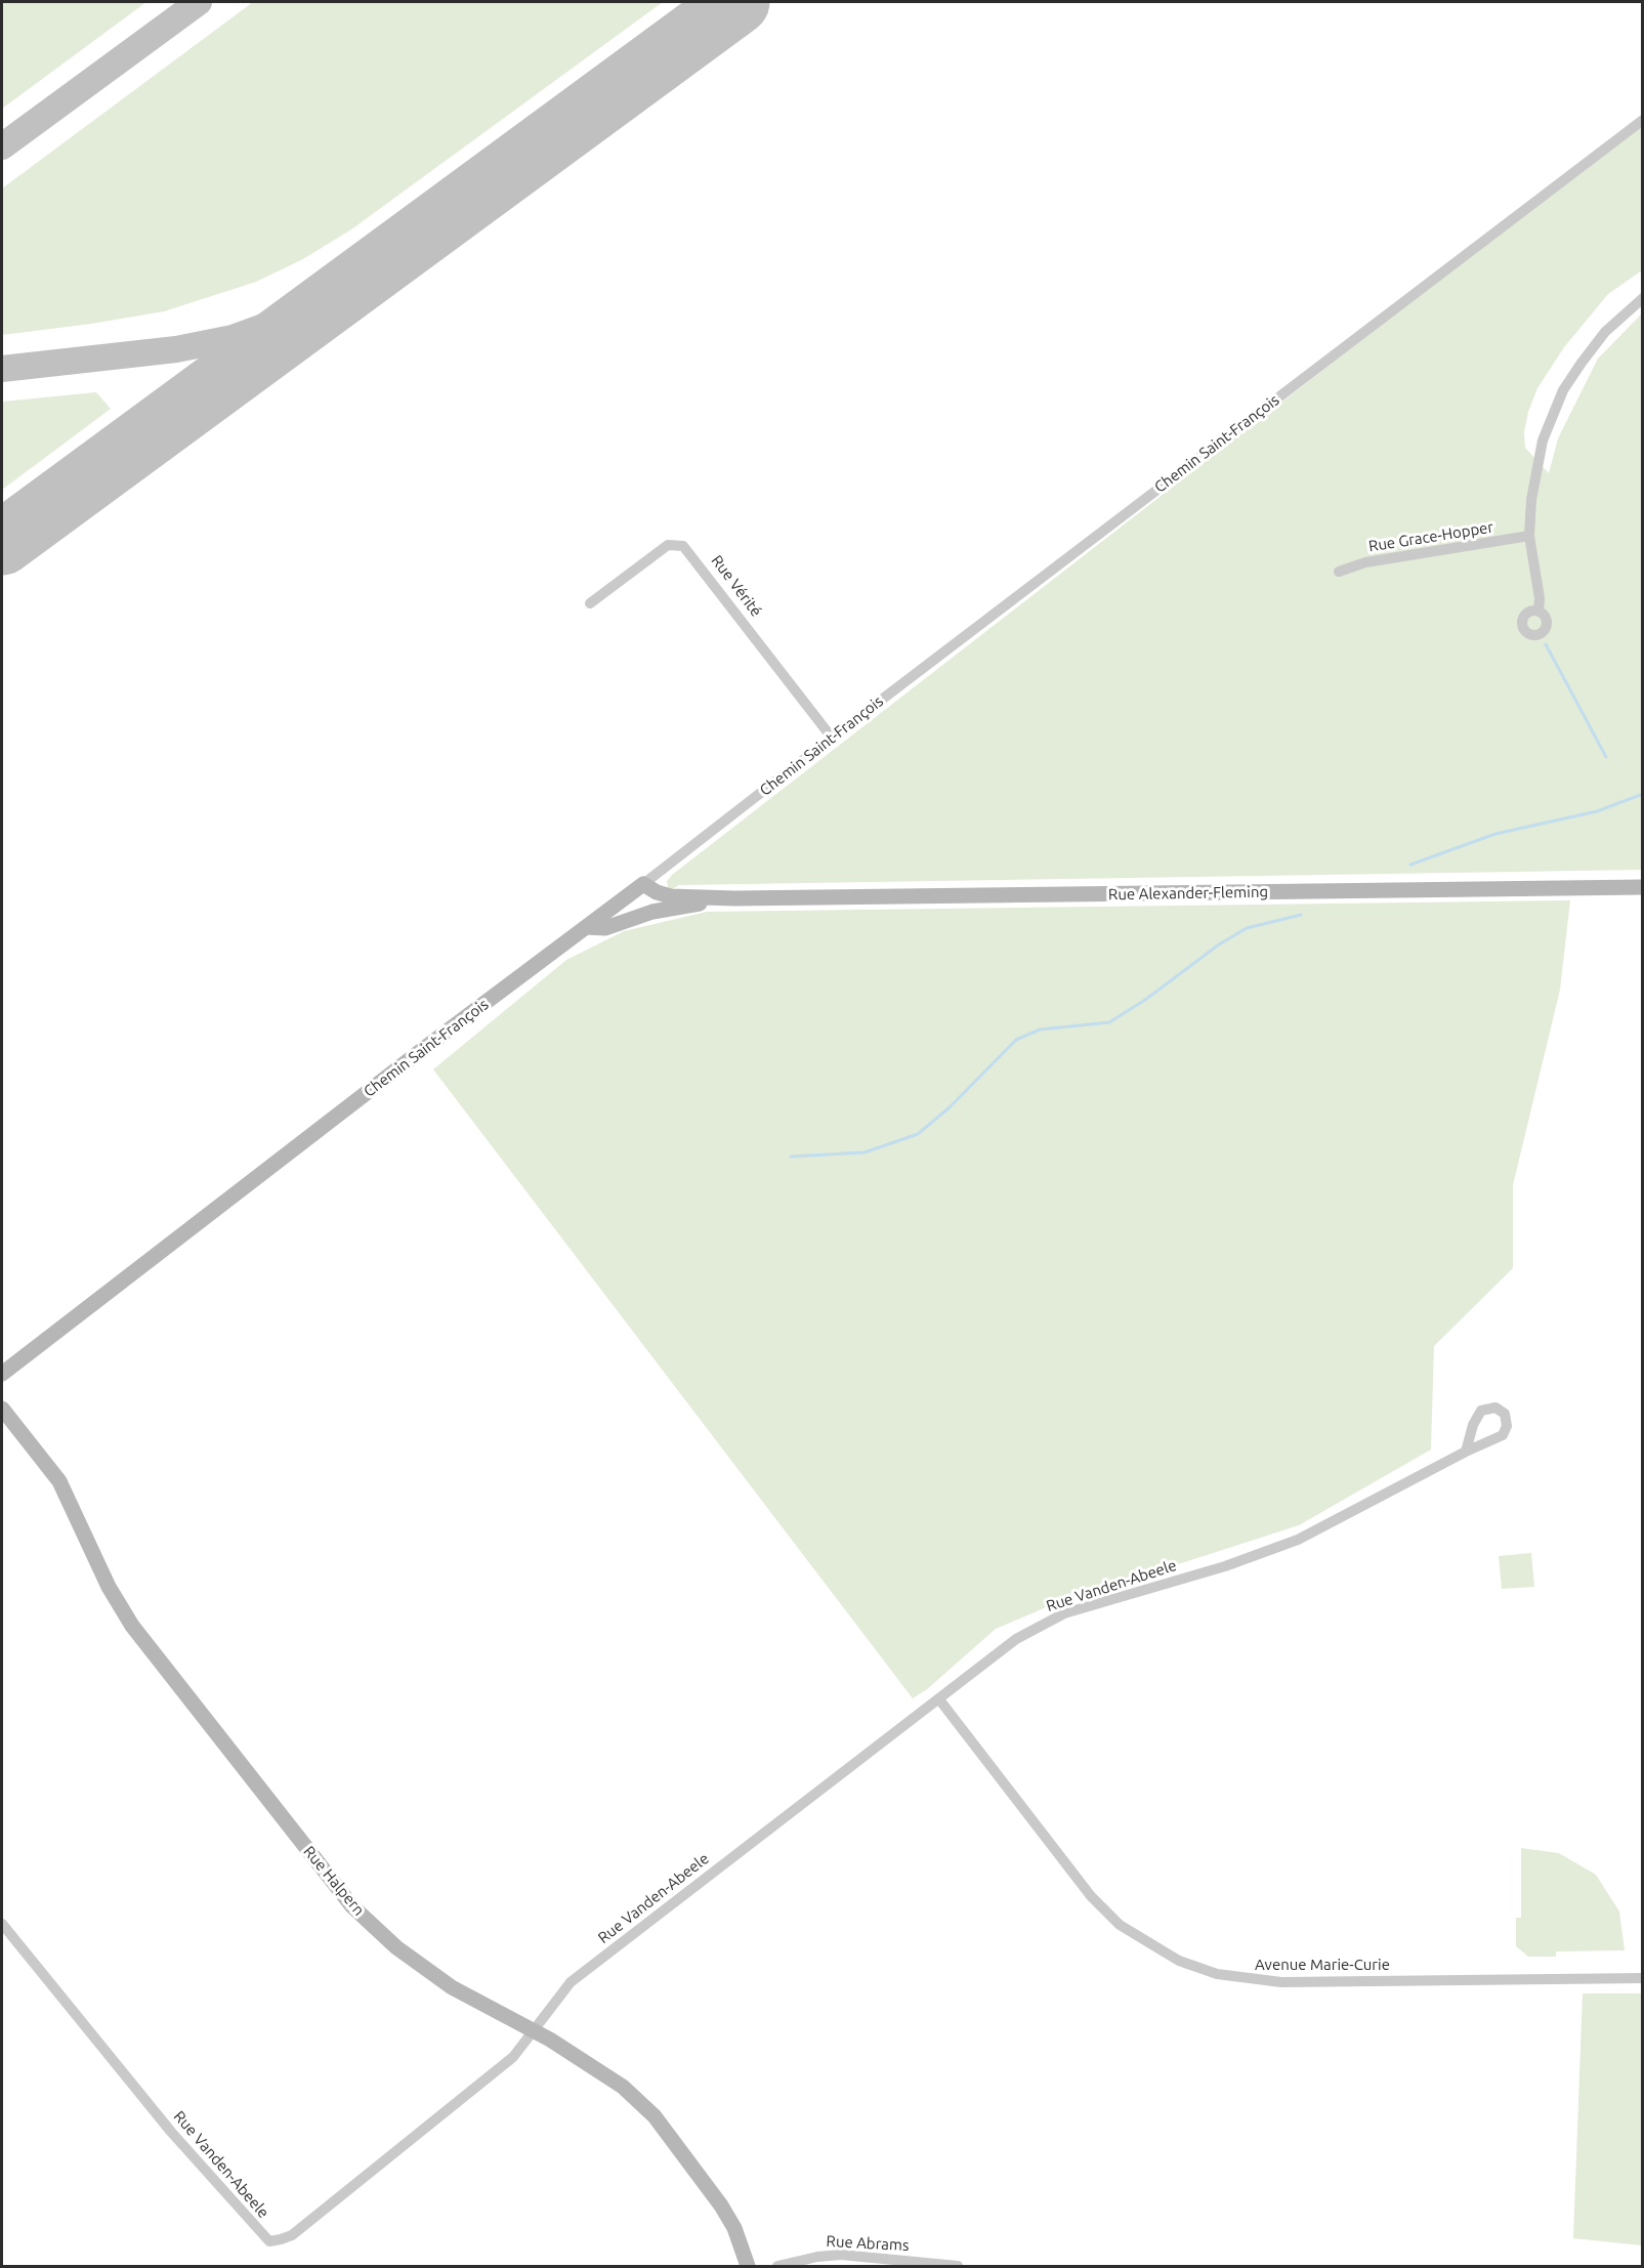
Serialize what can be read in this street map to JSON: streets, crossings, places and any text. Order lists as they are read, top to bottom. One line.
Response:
{"streets":{"street":["Chemin Saint-François","Rue Grace-Hopper","Rue Vérité","Rue Alexander-Fleming","Rue Vanden-Abeele","Rue Halpern","Avenue Marie-Curie","Rue Abrams"]},"crossings":[["Chemin Saint-François","Rue Vérité"],["Chemin Saint-François","Rue Alexander-Fleming"],["Rue Vanden-Abeele","Rue Halpern"],["Rue Vanden-Abeele","Avenue Marie-Curie"]]}
